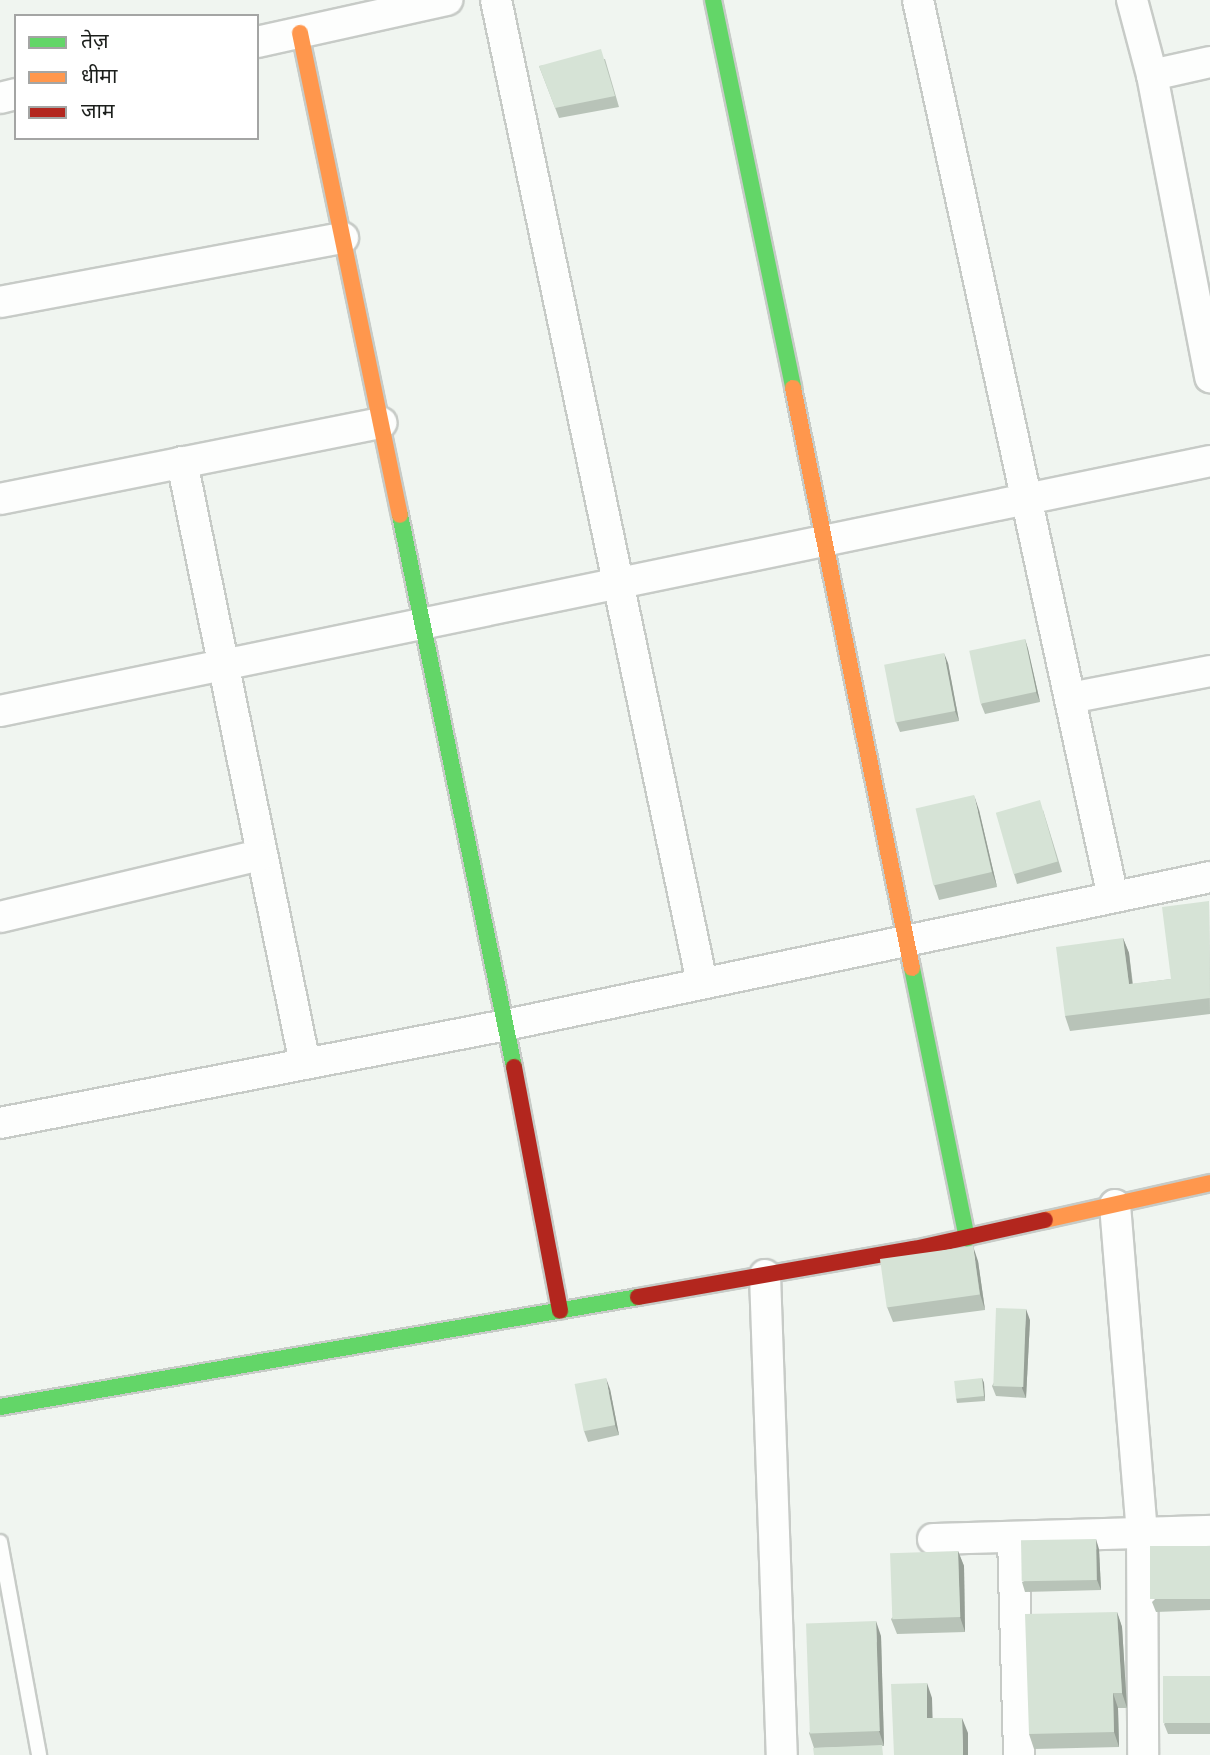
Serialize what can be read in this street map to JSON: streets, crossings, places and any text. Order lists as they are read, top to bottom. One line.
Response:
{"legend":["तेज़","धीमा","जाम"]}
